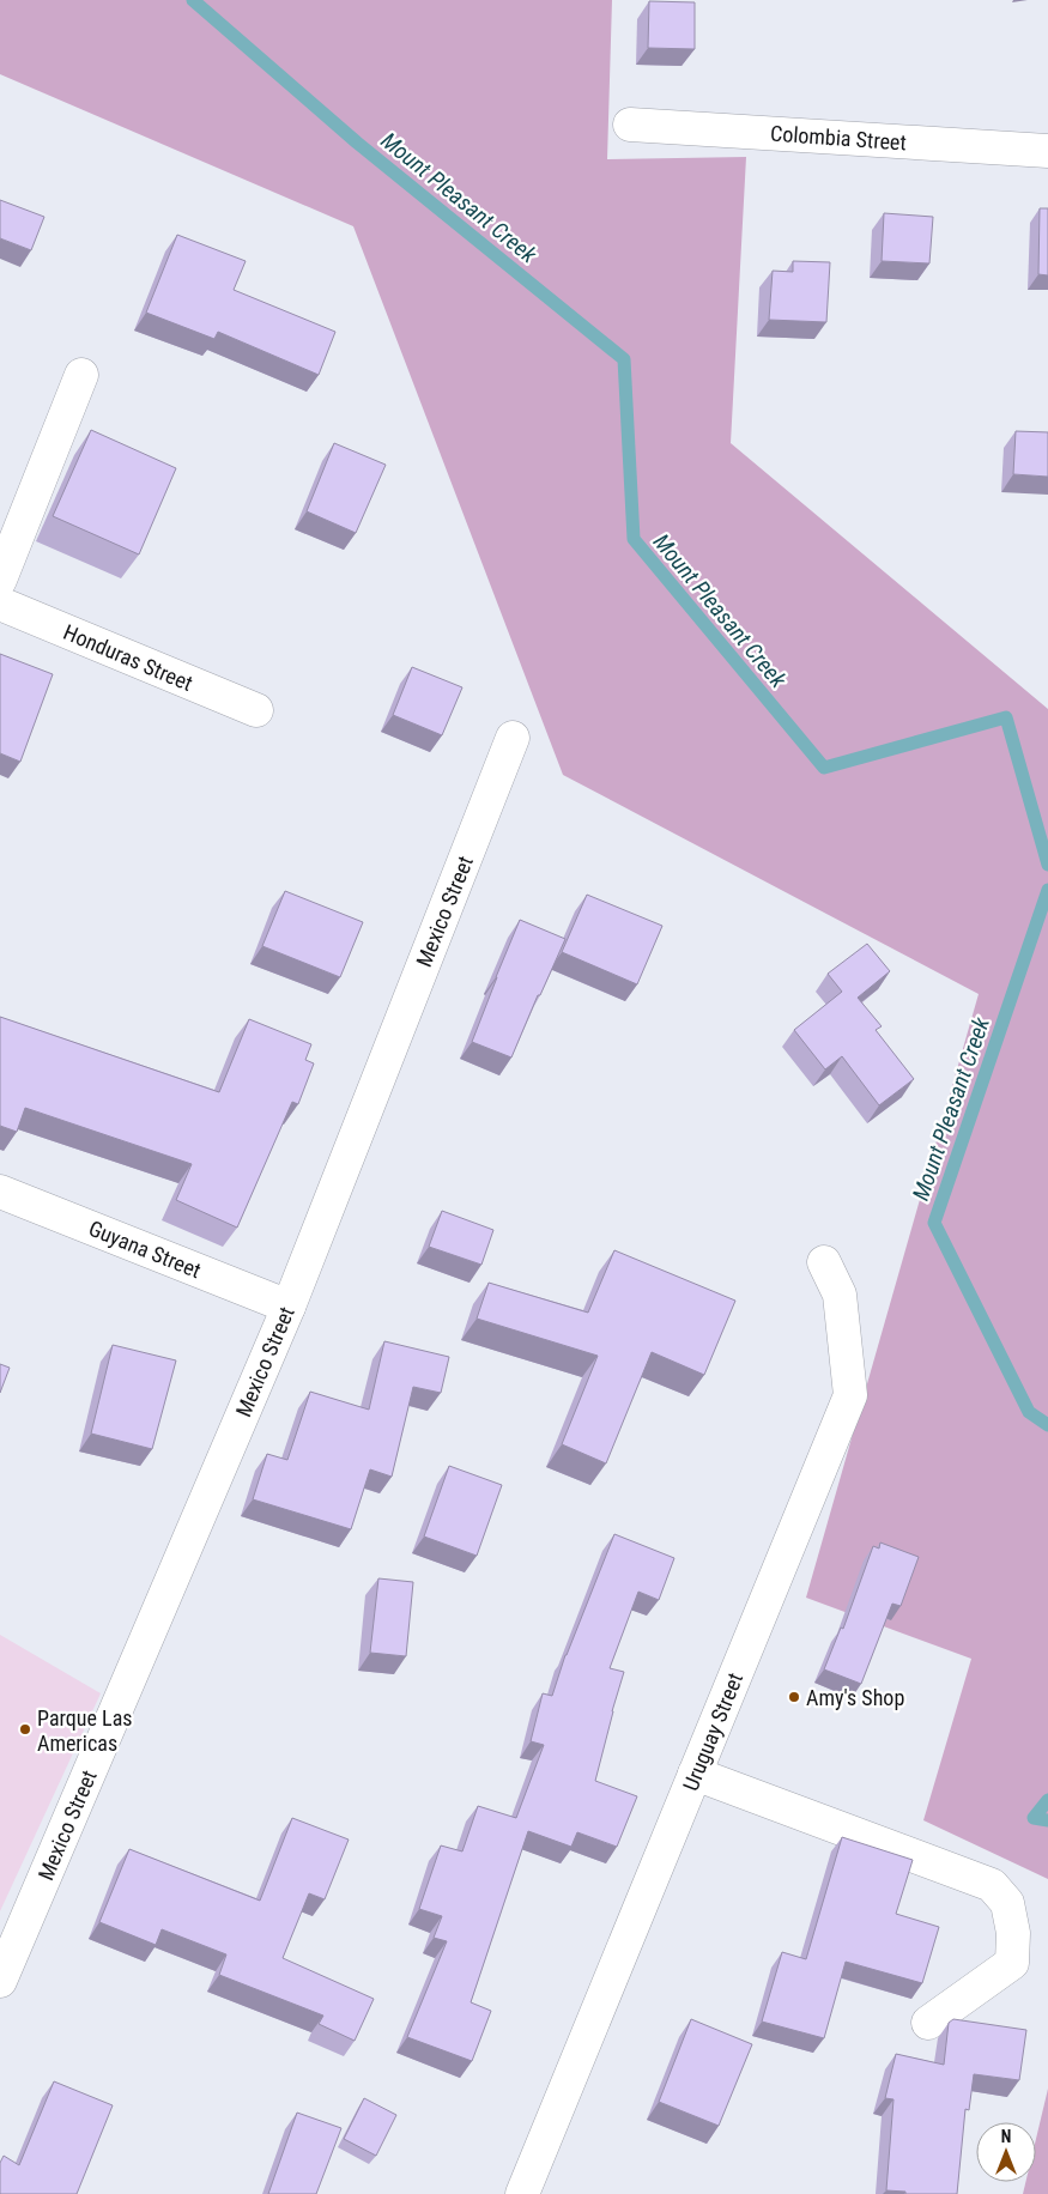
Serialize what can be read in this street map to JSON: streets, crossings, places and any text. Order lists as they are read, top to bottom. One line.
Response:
{"streets":{"street":["Colombia Street","Honduras Street","Mexico Street","Guyana Street","Uruguay Street"]},"crossings":[["Mexico Street","Guyana Street"]],"water":["Mount Pleasant Creek"],"places":["Amy's Shop","Parque Las Americas"],"north":"top"}
